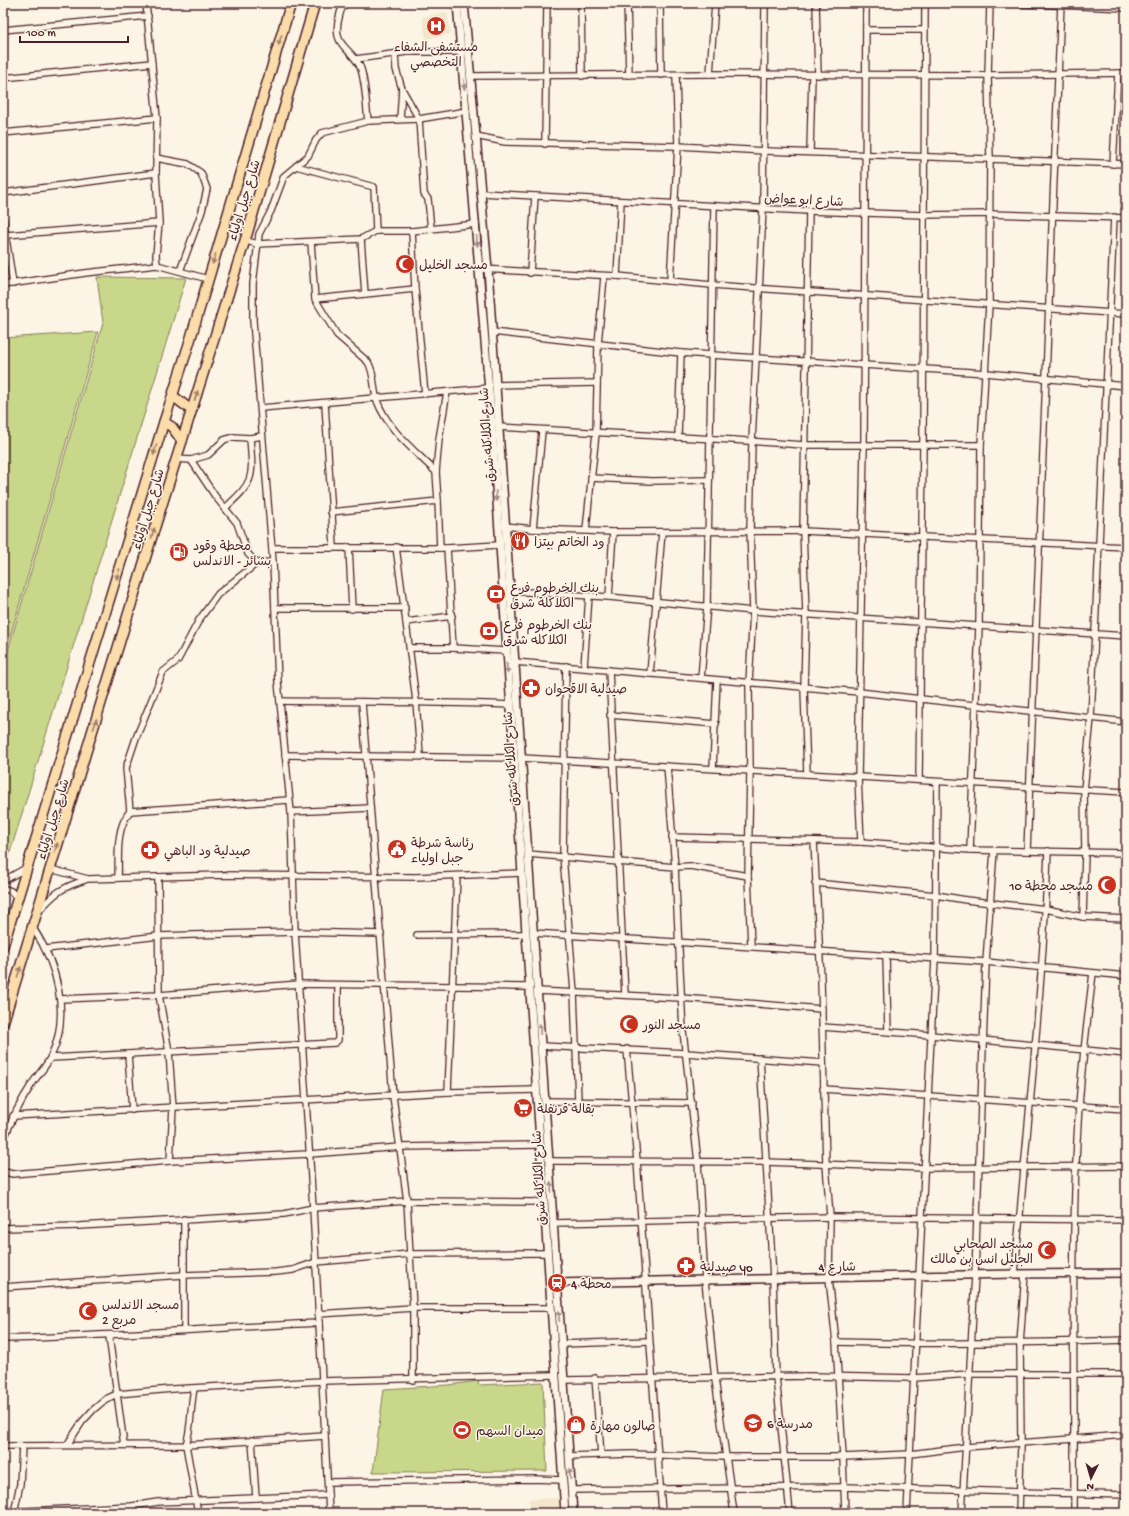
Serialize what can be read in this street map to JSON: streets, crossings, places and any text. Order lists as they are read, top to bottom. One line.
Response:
{"streets":{"highway":["شارع جبل اولياء"],"street":["شارع ابو عواض","شارع الكلاكله شرق","شارع 4"]},"crossings":[["شارع ابو عواض","شارع الكلاكله شرق"],["شارع الكلاكله شرق","شارع 4"]],"places":{"hospital":["مستشفى الشفاء التخصصي"],"mosque":["مسجد الخليل","مسجد محطة 10","مسجد النور","مسجد الصحابي الجليل انس بن مالك","مسجد الاندلس مربع 2"],"restaurant":["ود الخاتم بيتزا"],"fuel station":["محطة وقود بشائر - الاندلس"],"bank":["بنك الخرطوم فرع الكلاكلة شرق","بنك الخرطوم فرع الكلاكله شرق"],"pharmacy":["صيدلية الاقحوان","صيدلية ود الباهي","صيدلية yo"],"public building":["رئاسة شرطة جبل اولياء"],"supermarket":["بقالة قرنفلة"],"station":["محطة 4"],"school or university":["مدرسة 6"],"shop":["صالون مهارة"],"sports":["ميدان السهم"]},"scale_bar":"100 m","north":"bottom"}
